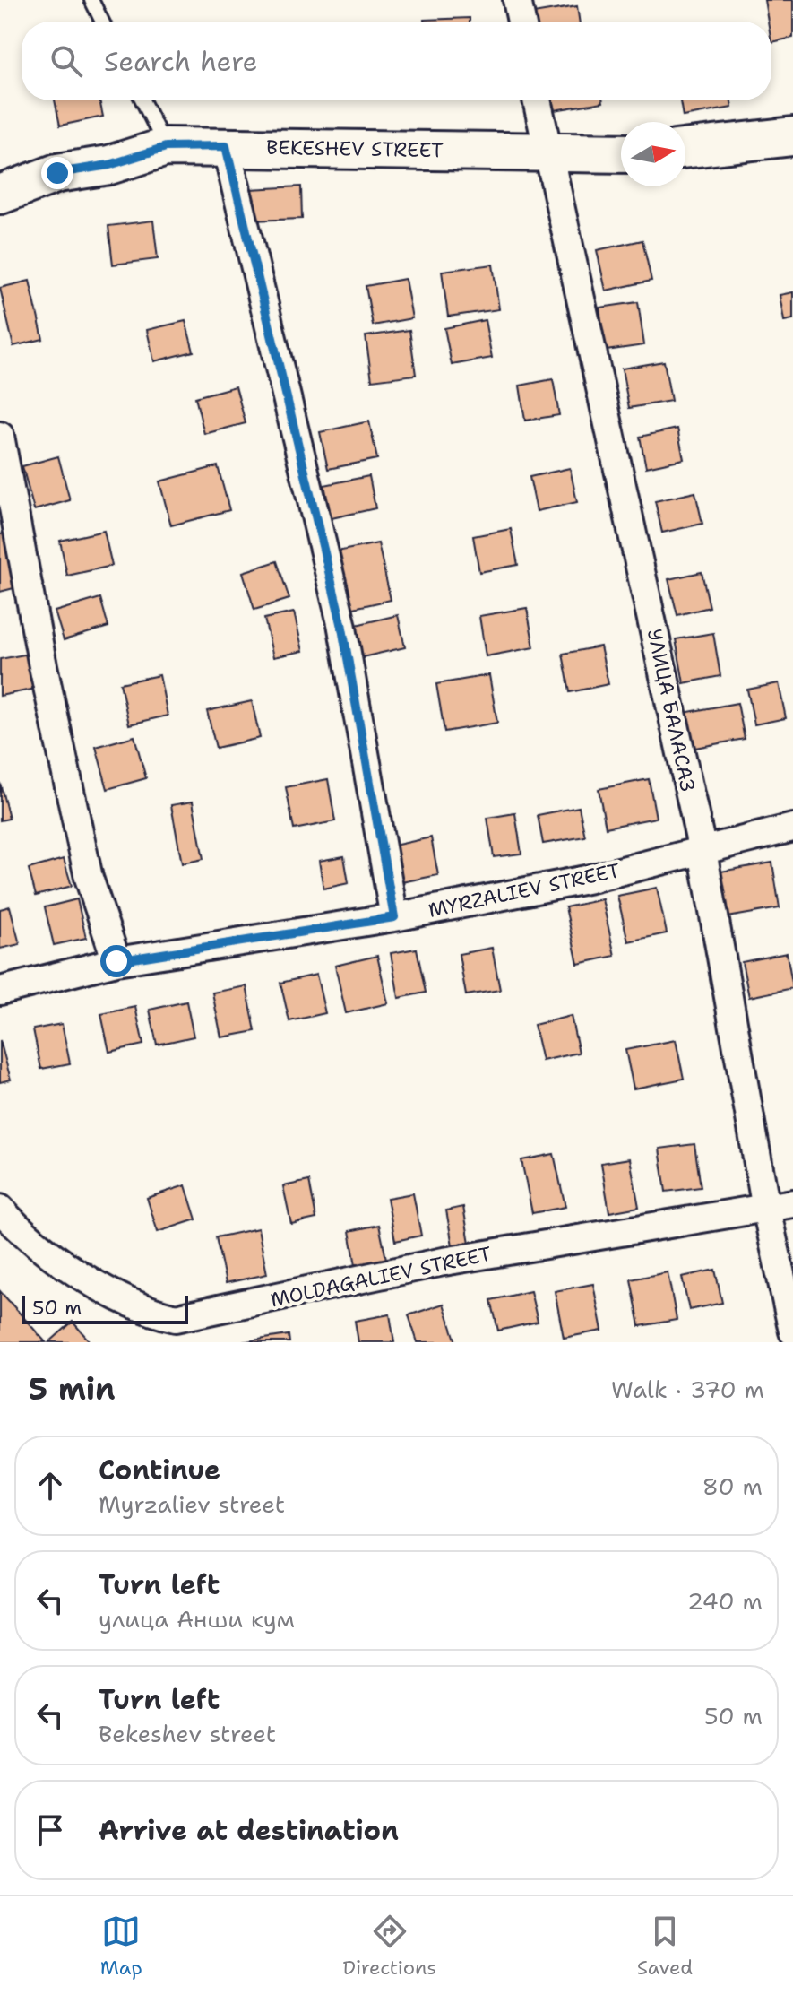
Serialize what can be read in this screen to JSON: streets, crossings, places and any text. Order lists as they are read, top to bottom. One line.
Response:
{"streets":{"main road":["BEKESHEV STREET"],"street":["УЛИЦА БАЛАСАЗ","MYRZALIEV STREET","MOLDAGALIEV STREET"]},"crossings":[["BEKESHEV STREET","УЛИЦА БАЛАСАЗ"],["УЛИЦА БАЛАСАЗ","MYRZALIEV STREET"],["УЛИЦА БАЛАСАЗ","MOLDAGALIEV STREET"]],"scale_bar":"50 m","north":"right","page":{"search":"Search here","scale":"50 m","heading":["5 min","Walk · 370 m"],"list":[["Continue","Myrzaliev street","80 m"],["Turn left","улица Анши кум","240 m"],["Turn left","Bekeshev street","50 m"],"Arrive at destination"],"nav":["Map","Directions","Saved"]}}
